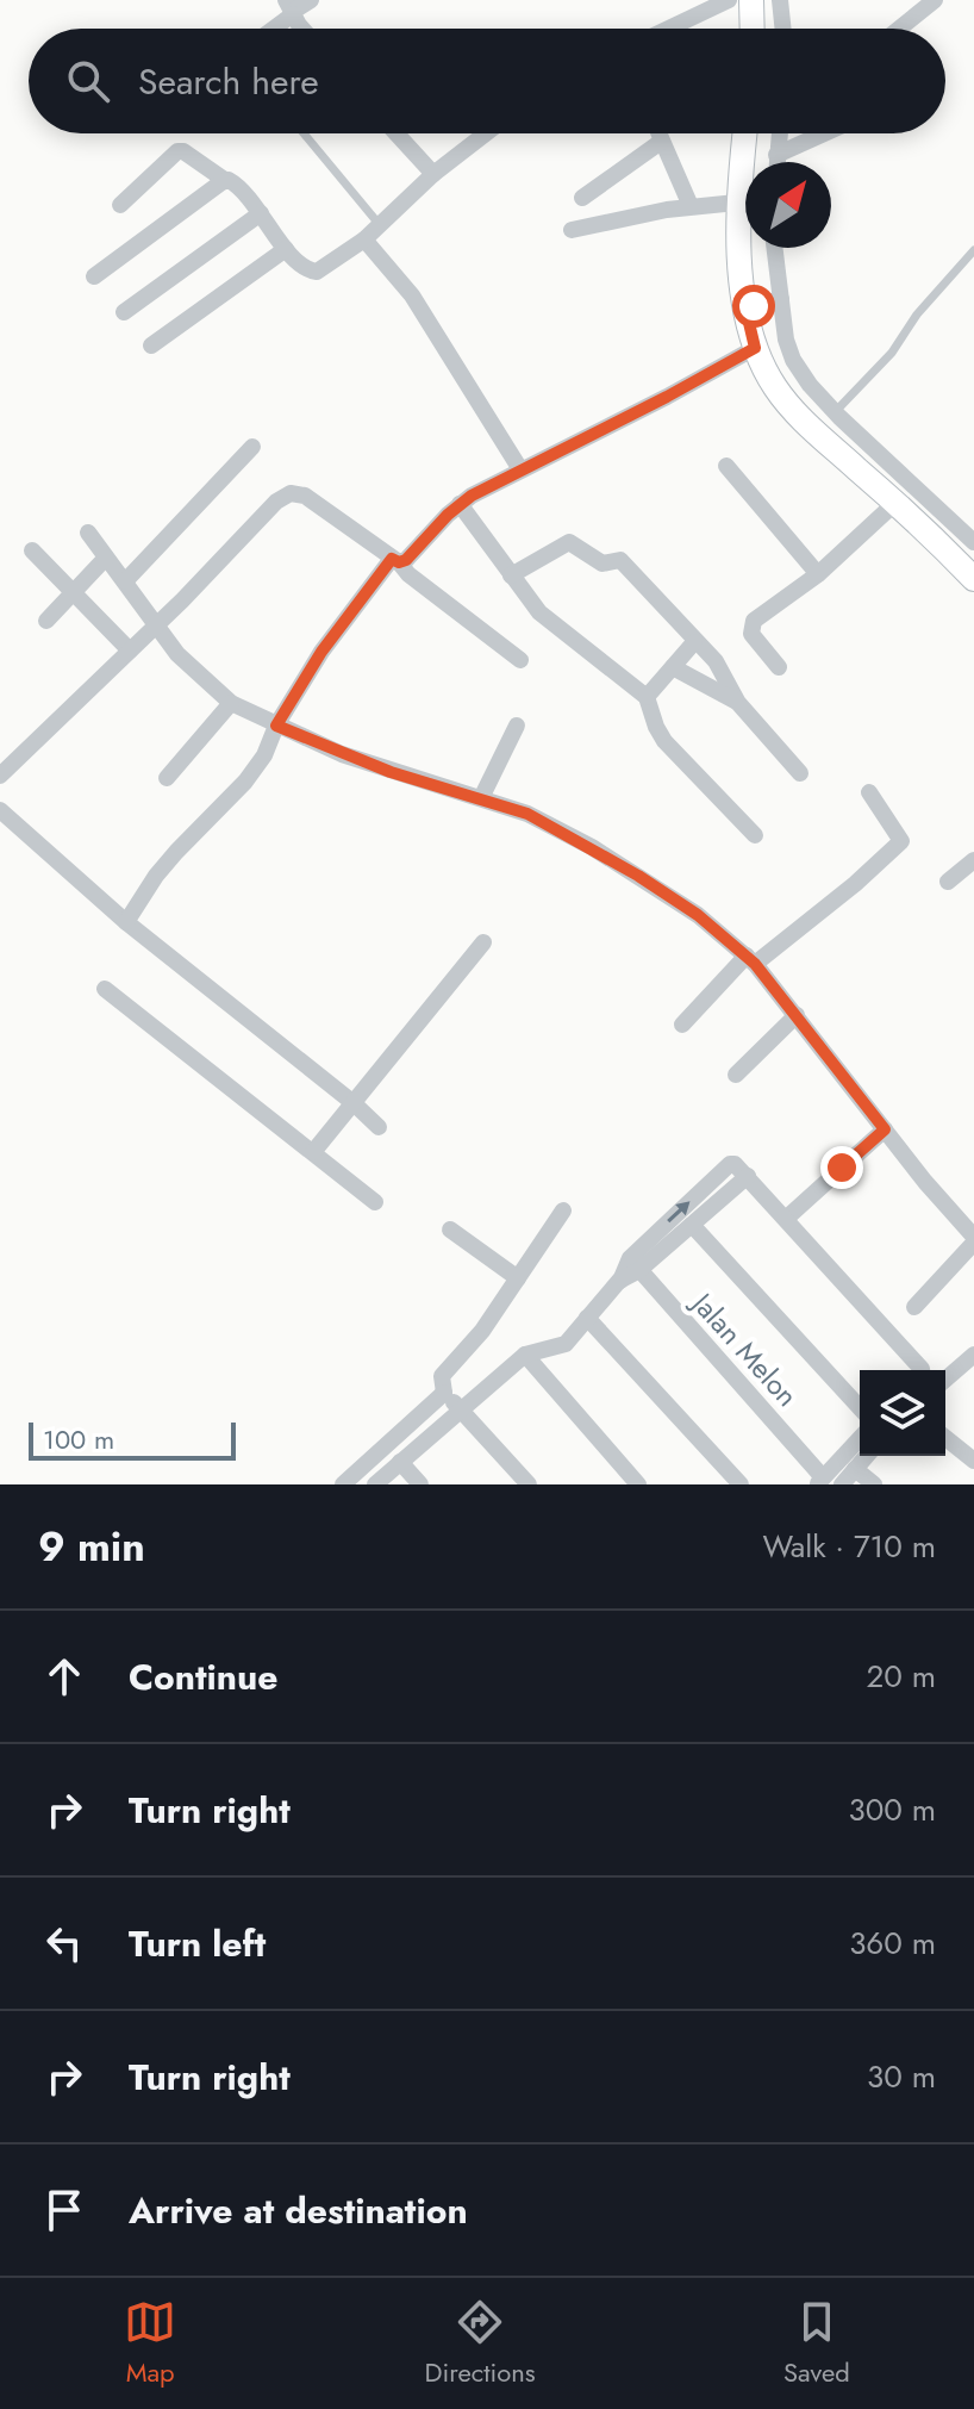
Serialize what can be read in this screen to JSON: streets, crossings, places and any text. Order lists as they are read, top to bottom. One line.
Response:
{"streets":{"street":["Jalan Melon"]},"scale_bar":"100 m","north":"top right","page":{"search":"Search here","scale":"100 m","heading":["9 min","Walk · 710 m"],"list":[["Continue","20 m"],["Turn right","300 m"],["Turn left","360 m"],["Turn right","30 m"],"Arrive at destination"],"nav":["Map","Directions","Saved"]}}
